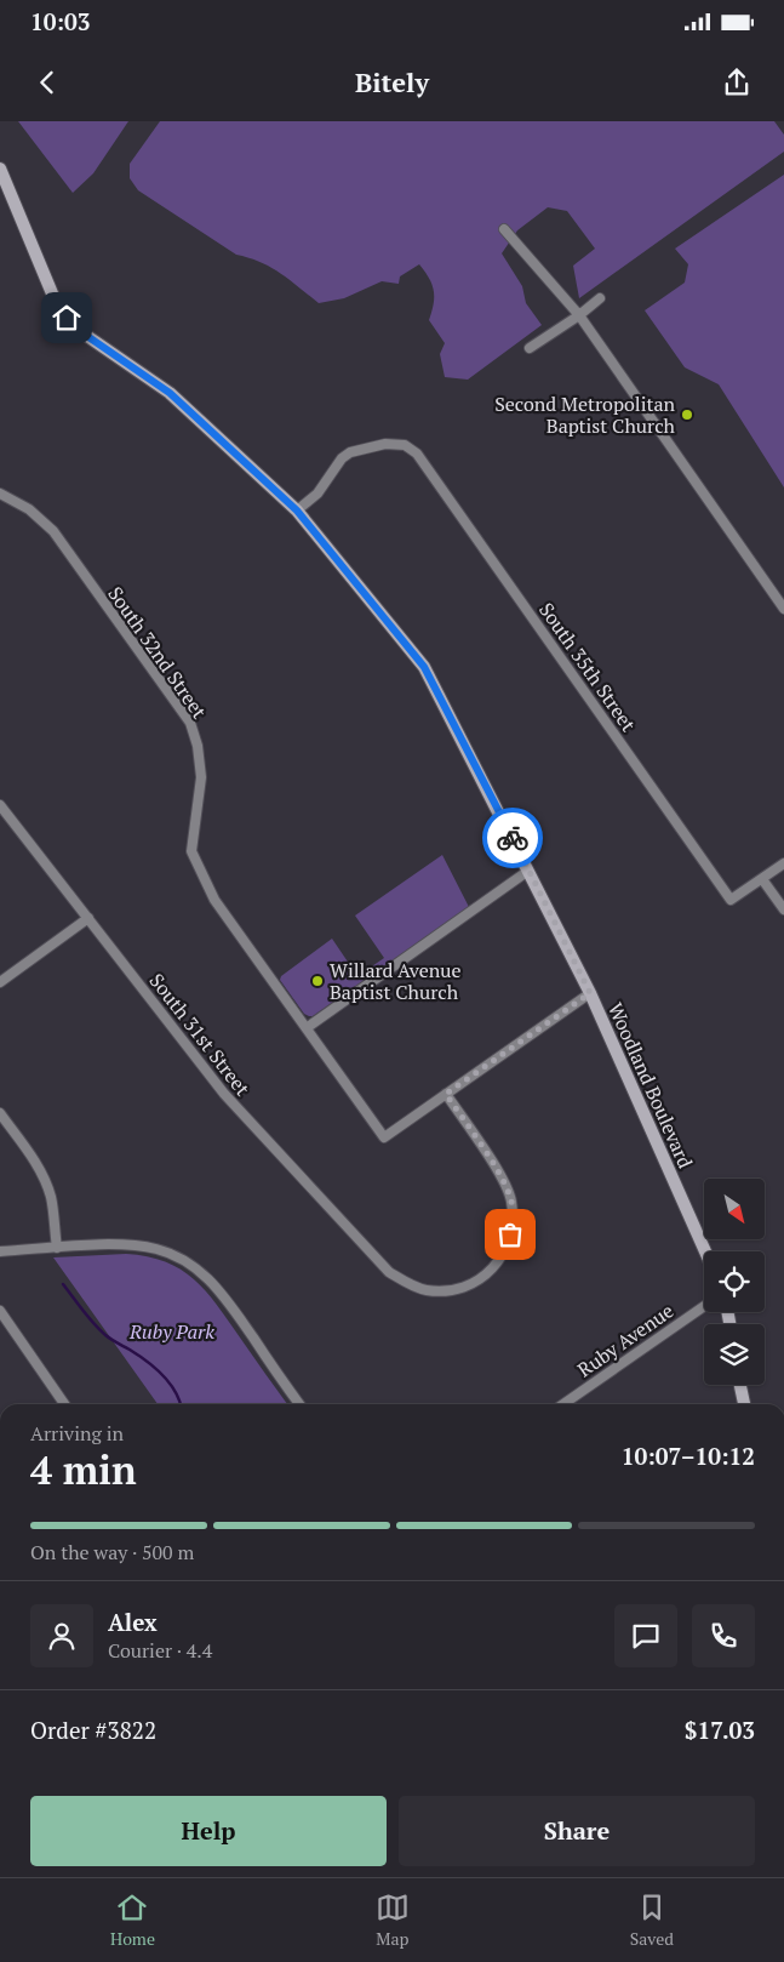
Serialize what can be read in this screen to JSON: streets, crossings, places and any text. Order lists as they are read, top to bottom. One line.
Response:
{"streets":{"street":["South 32nd Street","South 35th Street","South 31st Street","Woodland Boulevard","Ruby Avenue"]},"crossings":[["South 32nd Street","South 31st Street"],["South 35th Street","Woodland Boulevard"]],"parks":["Ruby Park"],"places":["Second Metropolitan Baptist Church","Willard Avenue Baptist Church"],"north":"bottom right","page":{"status":"10:03","header":"Bitely","heading":["4 min","Arriving in","10:07–10:12"],"panel":["Alex","Courier · 4.4","Order #3822","$17.03"],"bar":"On the way · 500 m","buttons":["Help","Share"],"tabs":["Home","Map","Saved"]}}
